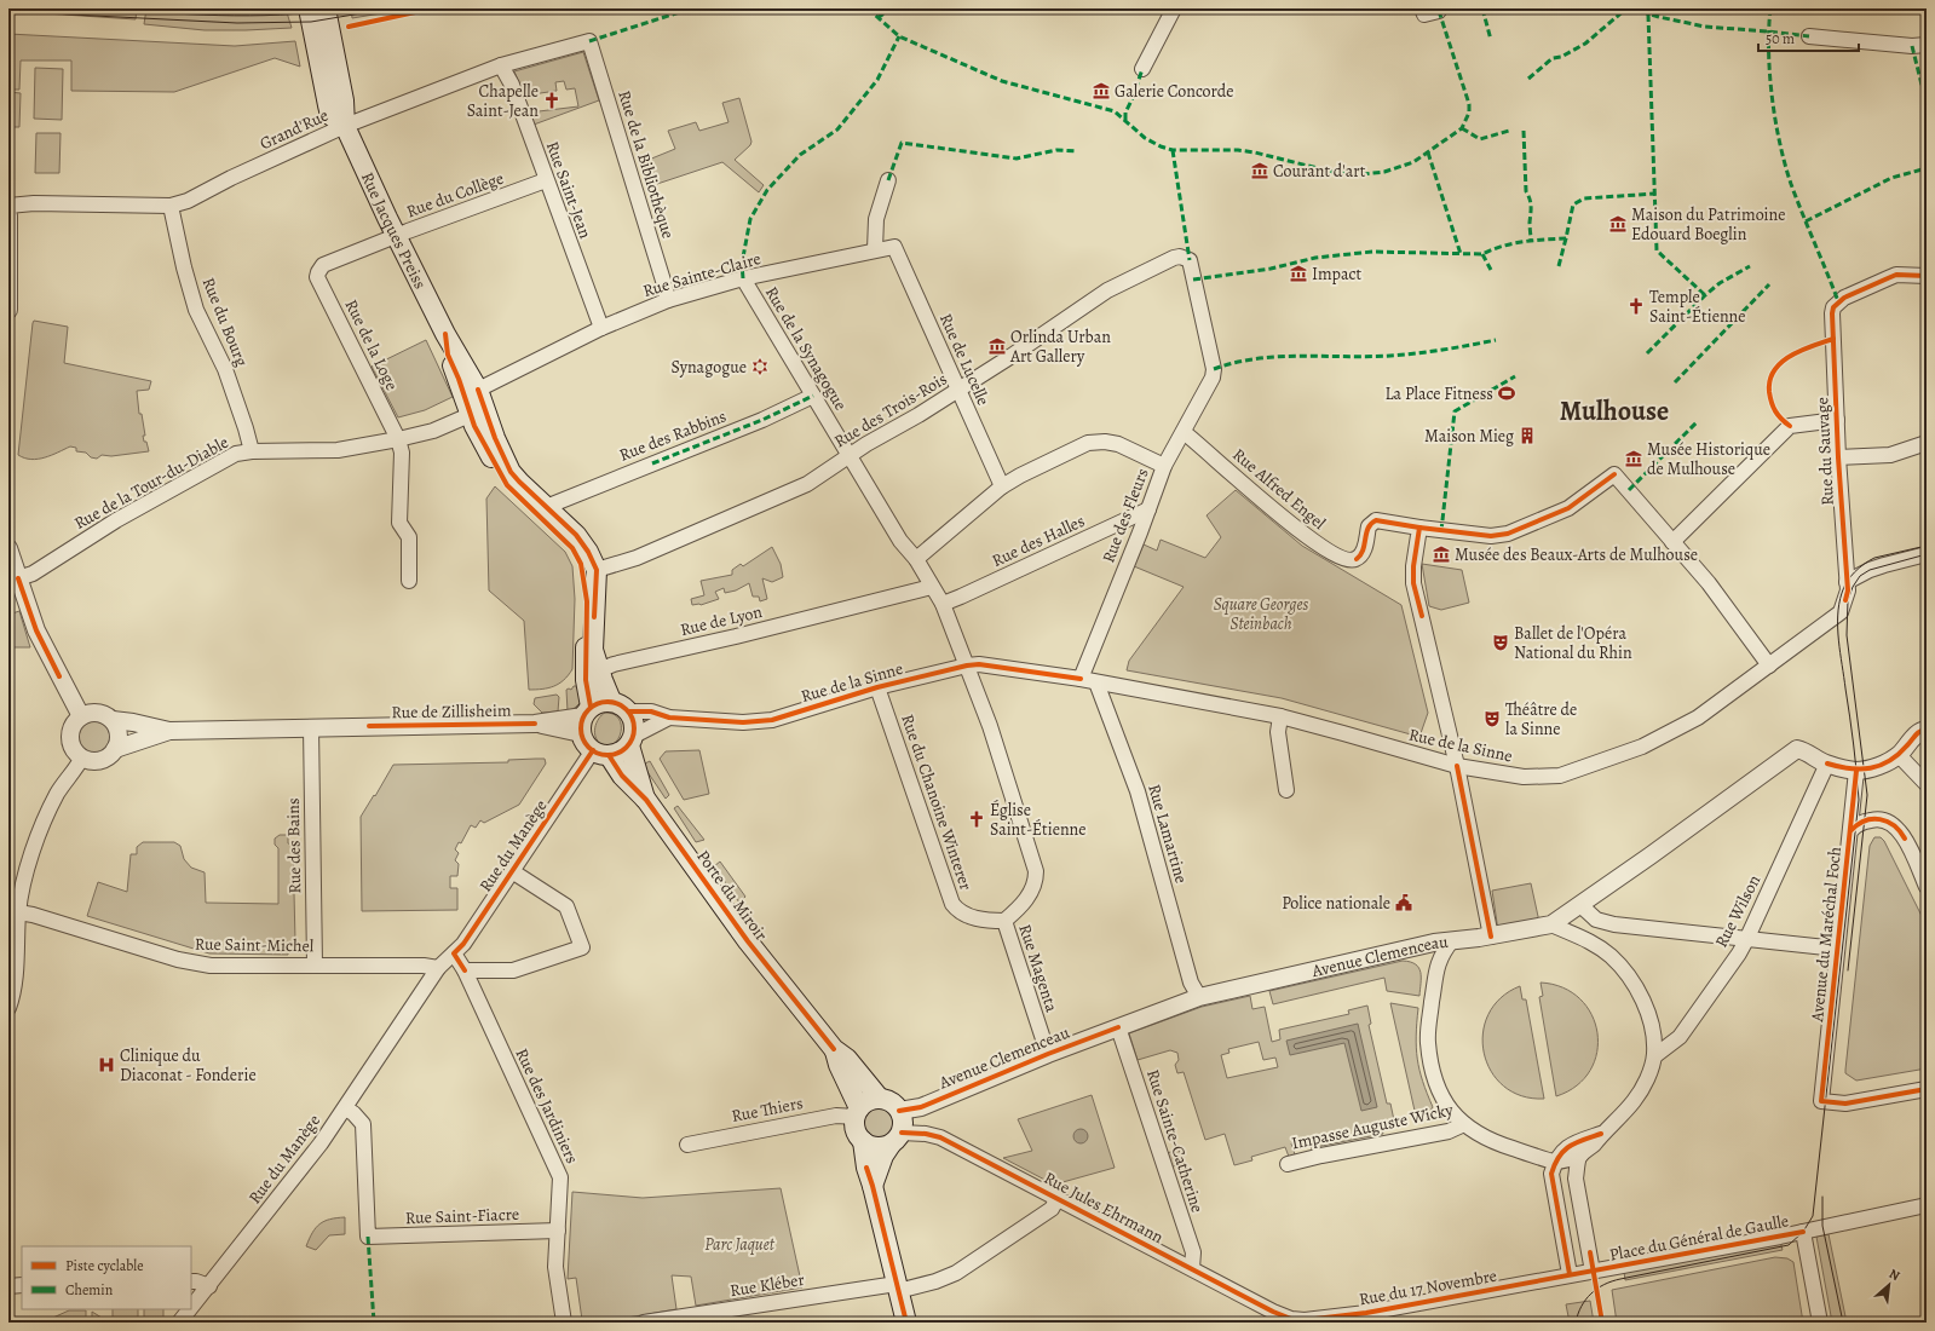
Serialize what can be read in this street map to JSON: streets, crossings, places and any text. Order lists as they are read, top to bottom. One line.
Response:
{"streets":{"main road":["Rue Jacques Preiss","Porte du Miroir"],"street":["Grand'Rue","Rue de la Bibliothèque","Rue Saint-Jean","Rue du Collège","Rue Sainte-Claire","Rue du Bourg","Rue de la Loge","Rue de la Synagogue","Rue de Lucelle","Rue des Trois-Rois","Rue des Rabbins","Rue du Sauvage","Rue de la Tour-du-Diable","Rue Alfred Engel","Rue des Fleurs","Rue des Halles","Rue de Lyon","Rue de la Sinne","Rue de Zillisheim","Rue du Chanoine Winterer","Rue Lamartine","Rue des Bains","Rue du Manège","Rue Wilson","Avenue du Maréchal Foch","Rue Saint-Michel","Avenue Clemenceau","Rue Magenta","Rue des Jardiniers","Rue Thiers","Impasse Auguste Wicky","Rue Sainte-Catherine","Rue Jules Ehrmann","Rue Saint-Fiacre","Place du Général de Gaulle","Rue Kléber","Rue du 17 Novembre"]},"crossings":[["Grand'Rue","Rue de la Bibliothèque"],["Grand'Rue","Rue Saint-Jean"],["Grand'Rue","Rue Jacques Preiss"],["Grand'Rue","Rue du Bourg"],["Rue de la Bibliothèque","Rue Sainte-Claire"],["Rue Saint-Jean","Rue du Collège"],["Rue Saint-Jean","Rue Sainte-Claire"],["Rue du Collège","Rue Jacques Preiss"],["Rue du Collège","Rue de la Loge"],["Rue Jacques Preiss","Rue Sainte-Claire"],["Rue Jacques Preiss","Rue des Trois-Rois"],["Rue Jacques Preiss","Rue des Rabbins"],["Rue Jacques Preiss","Rue de la Tour-du-Diable"],["Rue Jacques Preiss","Rue de Lyon"],["Rue Jacques Preiss","Rue de la Sinne"],["Rue Jacques Preiss","Rue de Zillisheim"],["Rue Jacques Preiss","Rue du Manège"],["Rue Jacques Preiss","Porte du Miroir"],["Rue Sainte-Claire","Rue de la Synagogue"],["Rue Sainte-Claire","Rue de Lucelle"],["Rue du Bourg","Rue de la Tour-du-Diable"],["Rue de la Loge","Rue de la Tour-du-Diable"],["Rue de la Synagogue","Rue des Trois-Rois"],["Rue de la Synagogue","Rue des Rabbins"],["Rue de la Synagogue","Rue des Halles"],["Rue de la Synagogue","Rue de Lyon"],["Rue de la Synagogue","Rue de la Sinne"],["Rue de la Synagogue","Rue du Chanoine Winterer"],["Rue de la Synagogue","Rue Magenta"],["Rue de Lucelle","Rue des Trois-Rois"],["Rue des Trois-Rois","Rue des Fleurs"],["Rue du Sauvage","Rue de la Sinne"],["Rue Alfred Engel","Rue des Fleurs"],["Rue des Fleurs","Rue des Halles"],["Rue des Fleurs","Rue de la Sinne"],["Rue de la Sinne","Rue de Zillisheim"],["Rue de la Sinne","Rue du Chanoine Winterer"],["Rue de la Sinne","Rue Lamartine"],["Rue de la Sinne","Rue du Manège"],["Rue de la Sinne","Porte du Miroir"],["Rue de Zillisheim","Rue des Bains"],["Rue de Zillisheim","Rue du Manège"],["Rue de Zillisheim","Porte du Miroir"],["Rue du Chanoine Winterer","Rue Magenta"],["Rue Lamartine","Avenue Clemenceau"],["Rue des Bains","Rue Saint-Michel"],["Rue du Manège","Porte du Miroir"],["Rue du Manège","Rue Saint-Michel"],["Rue du Manège","Rue des Jardiniers"],["Rue du Manège","Rue Saint-Fiacre"],["Porte du Miroir","Avenue Clemenceau"],["Porte du Miroir","Rue Thiers"],["Porte du Miroir","Rue Jules Ehrmann"],["Rue Wilson","Avenue Clemenceau"],["Avenue Clemenceau","Rue Magenta"],["Avenue Clemenceau","Rue Thiers"],["Avenue Clemenceau","Rue Sainte-Catherine"],["Avenue Clemenceau","Rue Jules Ehrmann"],["Rue des Jardiniers","Rue Saint-Fiacre"],["Rue Thiers","Rue Jules Ehrmann"],["Rue Sainte-Catherine","Rue Jules Ehrmann"],["Rue Jules Ehrmann","Rue Kléber"],["Rue Jules Ehrmann","Rue du 17 Novembre"],["Place du Général de Gaulle","Rue du 17 Novembre"]],"districts":["Mulhouse"],"parks":["Square Georges Steinbach","Parc Jaquet"],"places":{"museum":["Galerie Concorde","Courant d'art","Maison du Patrimoine Edouard Boeglin","Impact","Orlinda Urban Art Gallery","Musée Historique de Mulhouse","Musée des Beaux-Arts de Mulhouse"],"church":["Chapelle Saint-Jean","Temple Saint-Étienne","Église Saint-Étienne"],"synagogue":["Synagogue"],"sports":["La Place Fitness"],"building":["Maison Mieg"],"theatre":["Ballet de l'Opéra National du Rhin","Théâtre de la Sinne"],"public building":["Police nationale"],"hospital":["Clinique du Diaconat - Fonderie"]},"legend":["Piste cyclable","Chemin"],"scale_bar":"50 m","north":"top right"}
